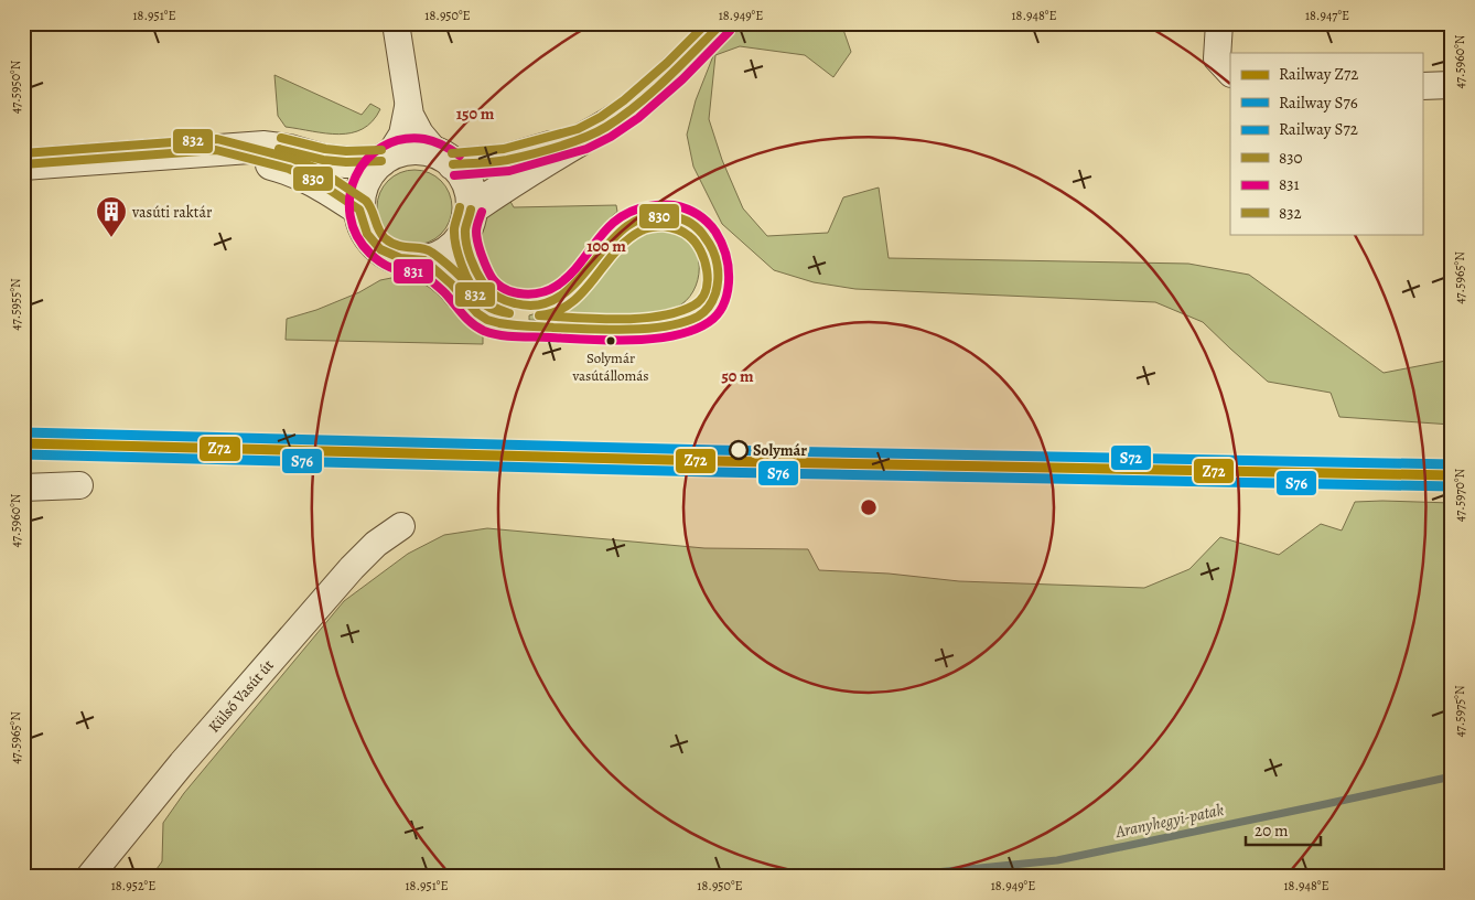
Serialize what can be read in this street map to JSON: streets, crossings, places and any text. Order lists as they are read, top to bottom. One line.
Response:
{"streets":{"street":["Külső Vasút út"]},"water":["Aranyhegyi-patak"],"places":{"building":["vasúti raktár"],"other":["Solymár vasútállomás","Solymár"]},"lines":["transit line 830","transit line 832","transit line 831","rail line S72","rail line Z72","rail line S76"],"legend":["Railway Z72","Railway S76","Railway S72","830","831","832"],"scale_bar":"20 m","coordinates":["18.951°E","18.950°E","18.949°E","18.948°E","18.947°E","47.5960°N","47.5950°N","47.5965°N","47.5955°N","47.5970°N","47.5975°N","18.952°E"],"rings":["150 m","100 m","50 m"]}
